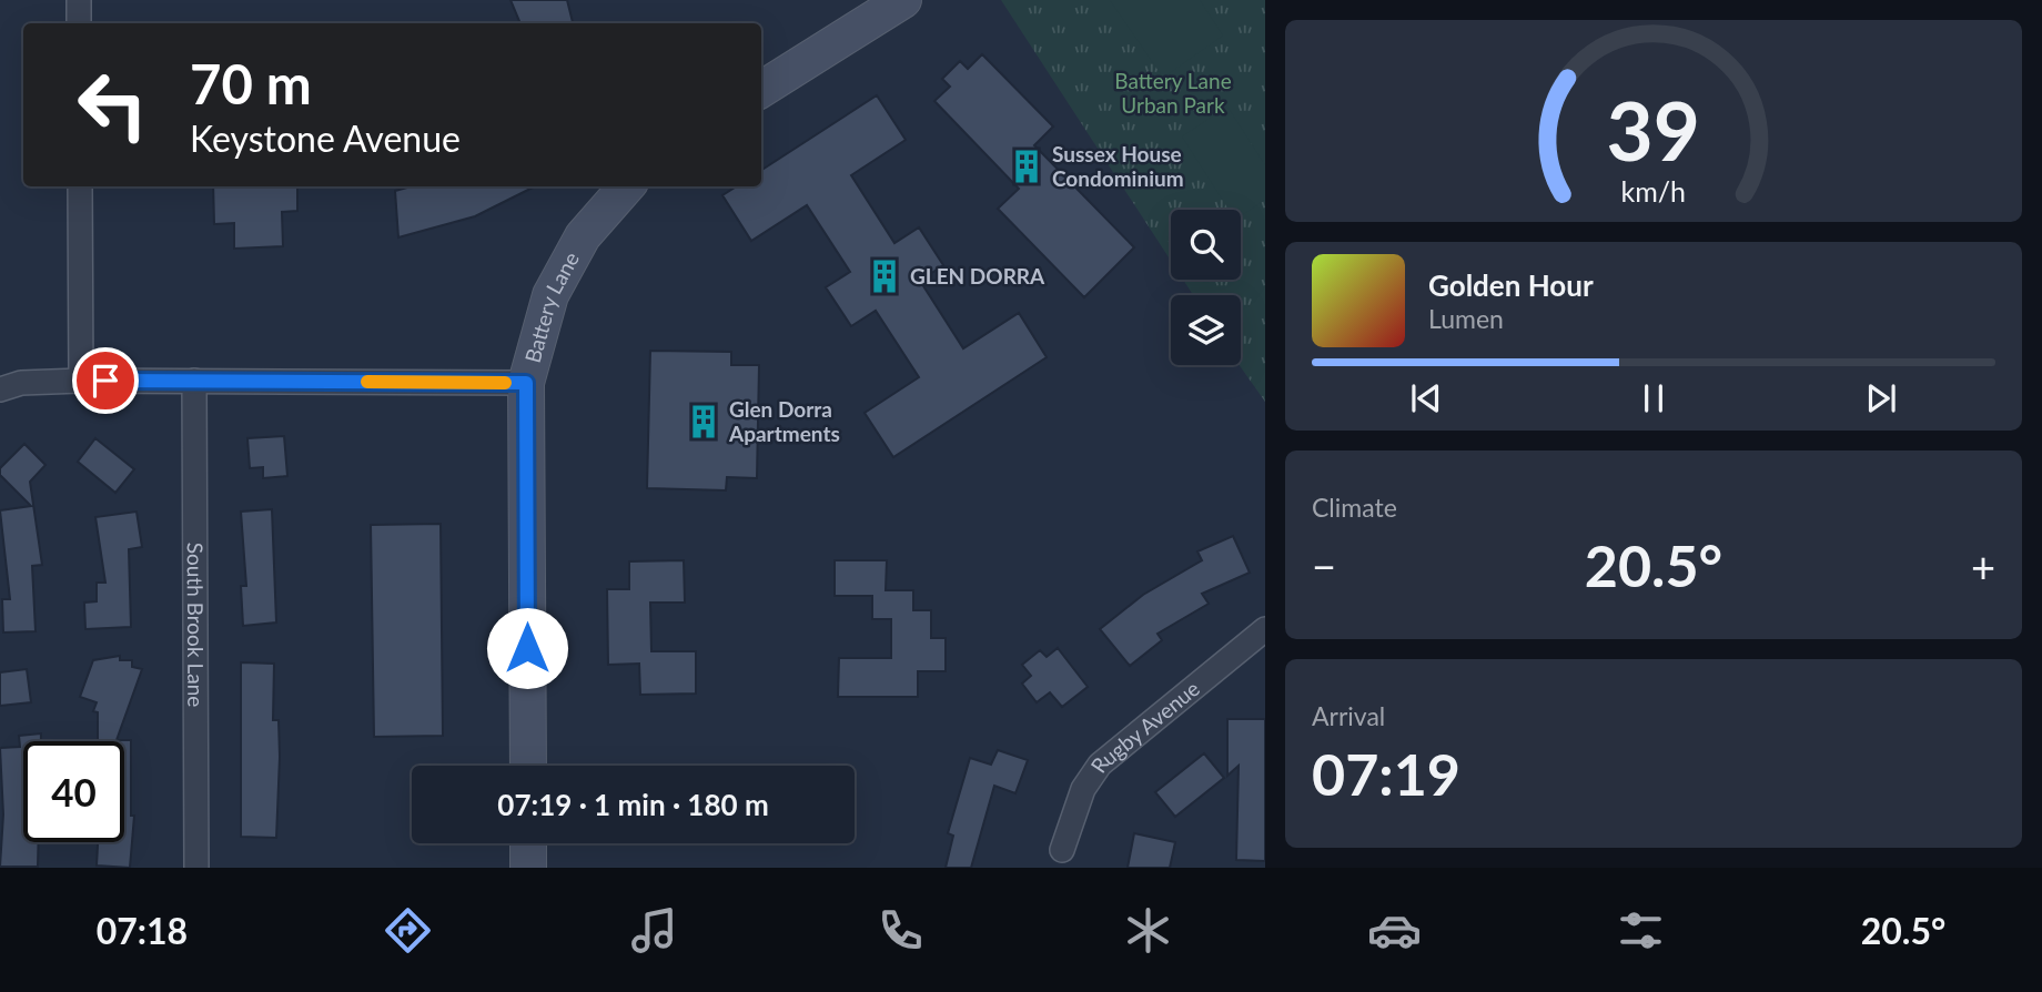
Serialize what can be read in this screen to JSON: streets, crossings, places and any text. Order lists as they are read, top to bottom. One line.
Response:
{"streets":{"street":["Battery Lane","South Brook Lane","Rugby Avenue"]},"parks":["Battery Lane Urban Park"],"places":{"building":["Sussex House Condominium","GLEN DORRA","Glen Dorra Apartments"]},"page":{"turn":["70 m","Keystone Avenue"],"song":["Golden Hour","Lumen"],"tile":["Climate",["Arrival","07:19"]],"heat":["−","20.5°","+"],"limit":"40","trip":"07:19 · 1 min · 180 m","tabs":["07:18","20.5°"],"gauge":["39","km/h"]}}
